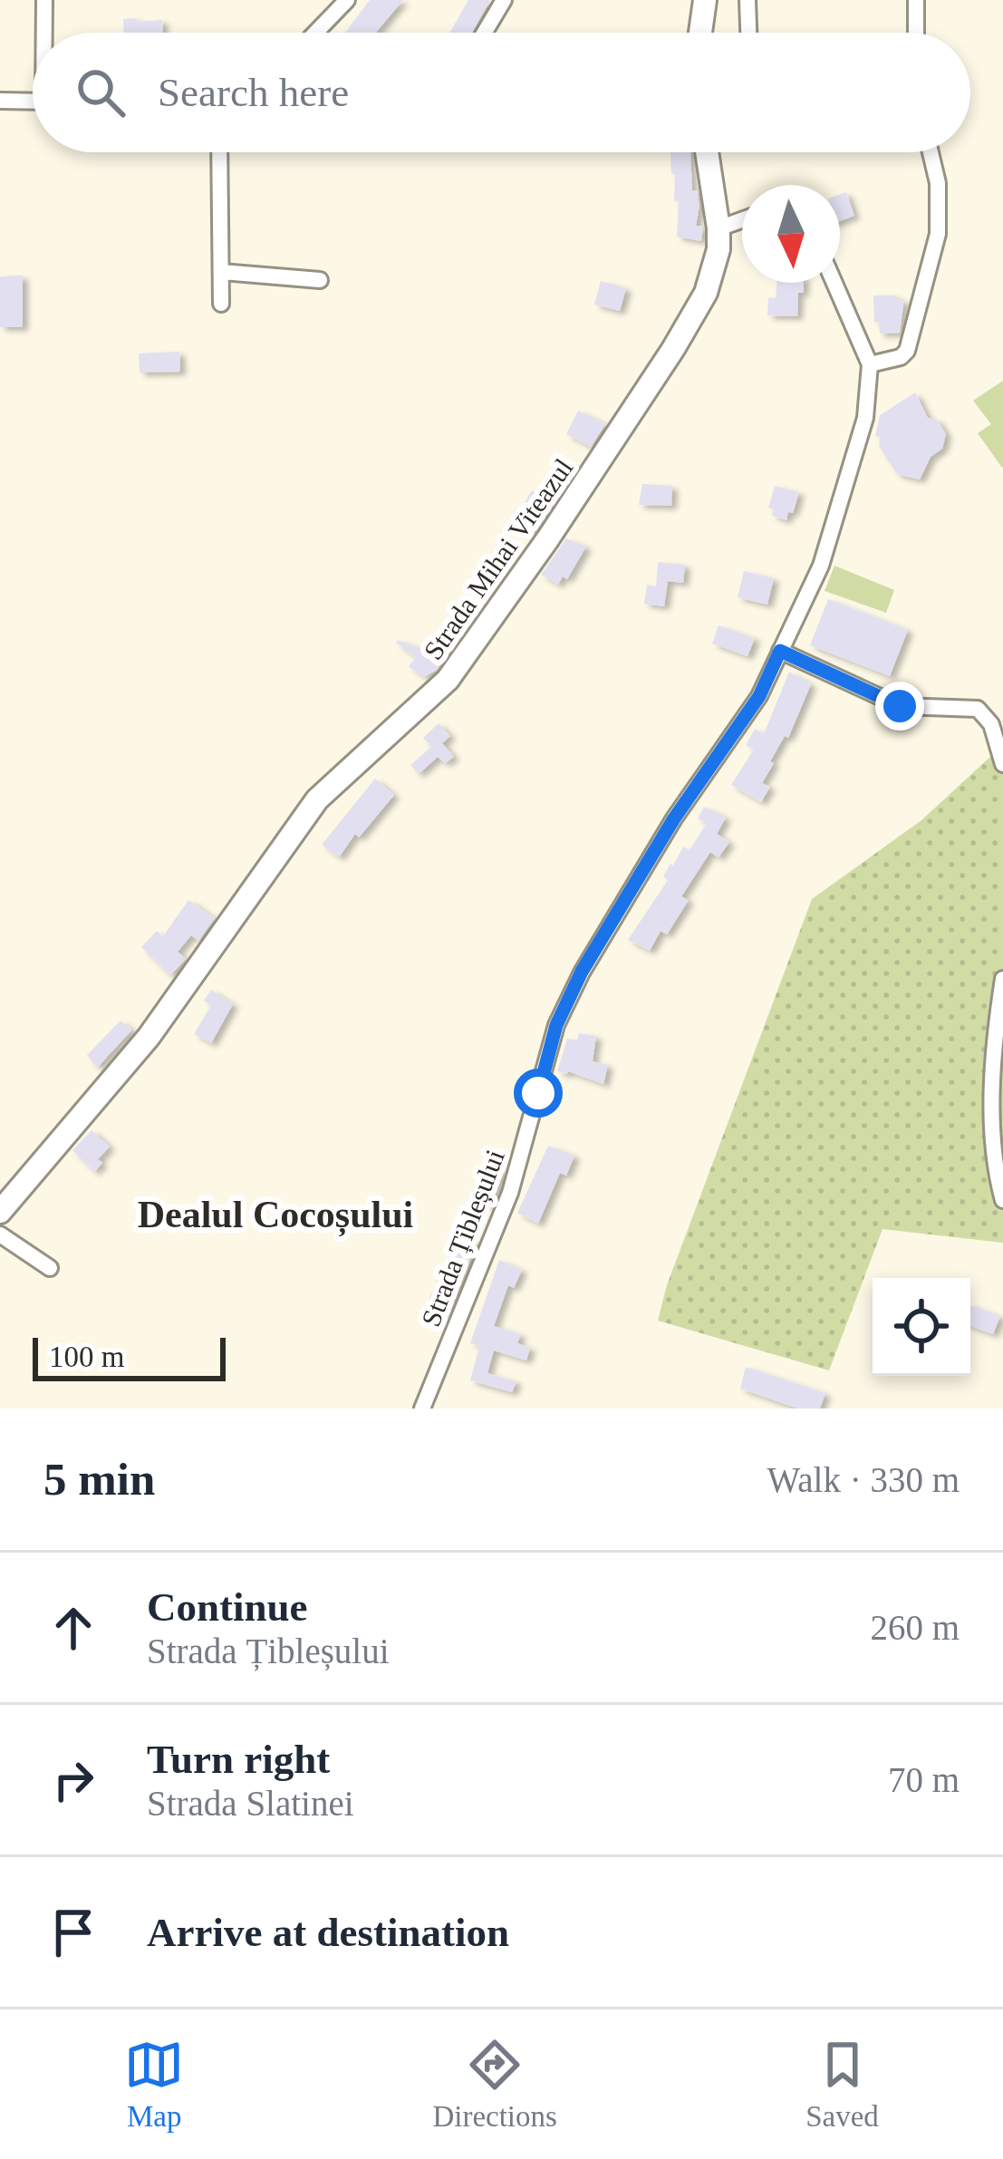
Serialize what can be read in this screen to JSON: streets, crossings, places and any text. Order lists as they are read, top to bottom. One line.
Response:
{"streets":{"main road":["Strada Mihai Viteazul"],"street":["Strada Țibleșului"]},"districts":["Dealul Cocoșului"],"scale_bar":"100 m","north":"bottom","page":{"search":"Search here","scale":"100 m","heading":["5 min","Walk · 330 m"],"list":[["Continue","Strada Țibleșului","260 m"],["Turn right","Strada Slatinei","70 m"],"Arrive at destination"],"nav":["Map","Directions","Saved"]}}
